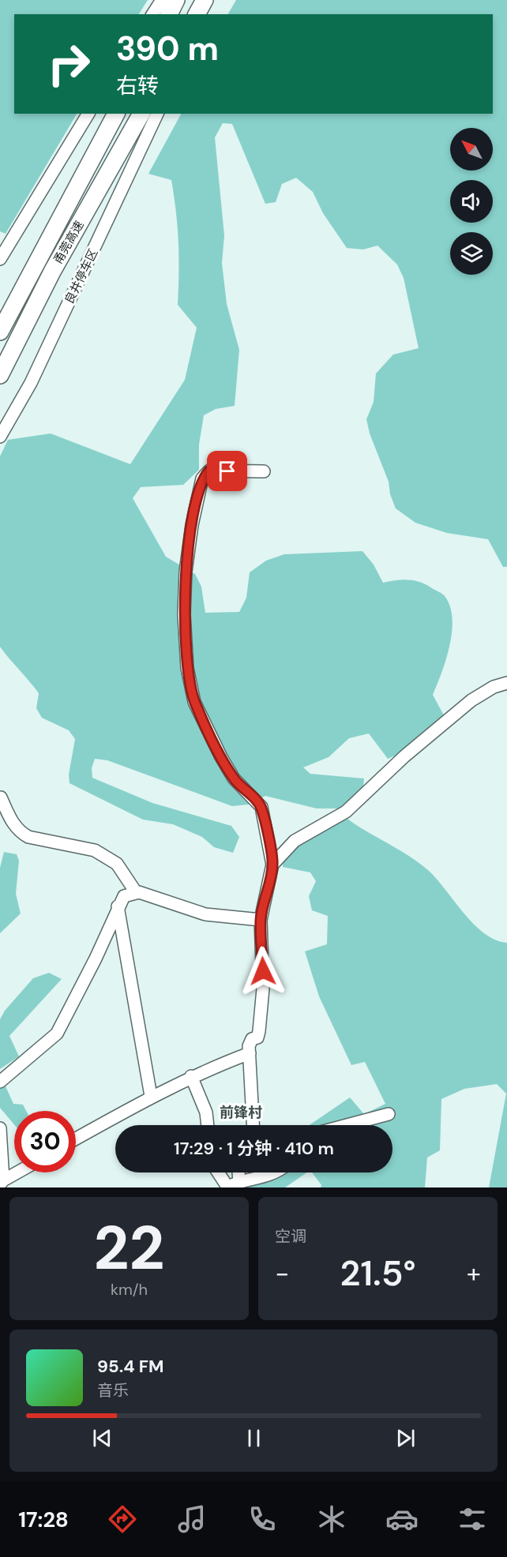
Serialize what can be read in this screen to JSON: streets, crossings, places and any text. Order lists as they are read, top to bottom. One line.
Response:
{"streets":{"highway":["甬莞高速"],"street":["良井停车区"]},"districts":["前锋村"],"north":"top left","page":{"turn":["390 m","右转"],"limit":"30","trip":"17:29 · 1 分钟 · 410 m","tile":[["22","km/h"],"空调"],"heat":["−","21.5°","+"],"song":["95.4 FM","音乐"],"tabs":"17:28"}}
